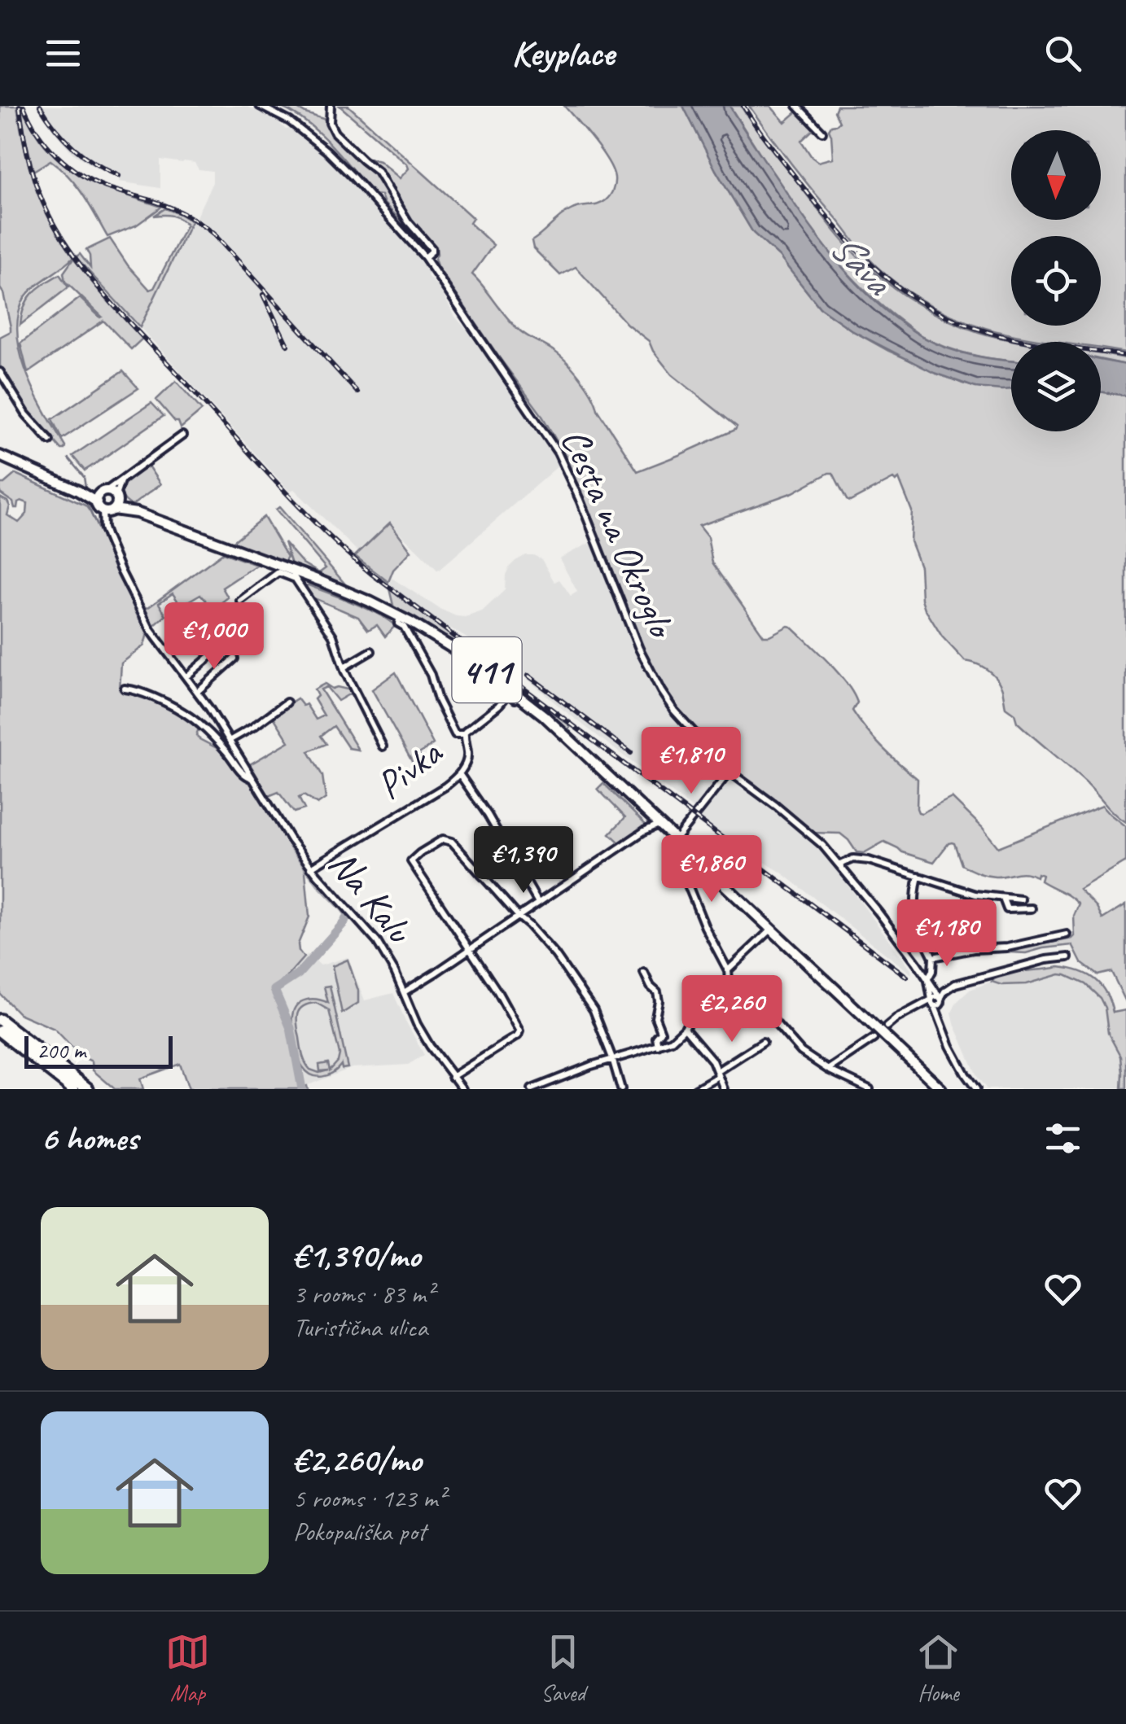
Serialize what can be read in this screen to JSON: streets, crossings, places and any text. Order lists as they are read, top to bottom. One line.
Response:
{"streets":{"main road":["411"],"street":["Cesta na Okroglo","Pivka","Na Kalu"]},"crossings":[["411","Na Kalu"],["Pivka","Na Kalu"]],"water":["Sava"],"scale_bar":"200 m","north":"bottom","page":{"header":"Keyplace","price":["€1,000","€1,810","€1,390","€1,860","€1,180","€2,260"],"scale":"200 m","heading":"6 homes","list":[{"name":"€1,390/mo","note":"3 rooms · 83 m² · Turistična ulica"},{"name":"€2,260/mo","note":"5 rooms · 123 m² · Pokopališka pot"}],"tabs":["Map","Saved","Home"]}}
